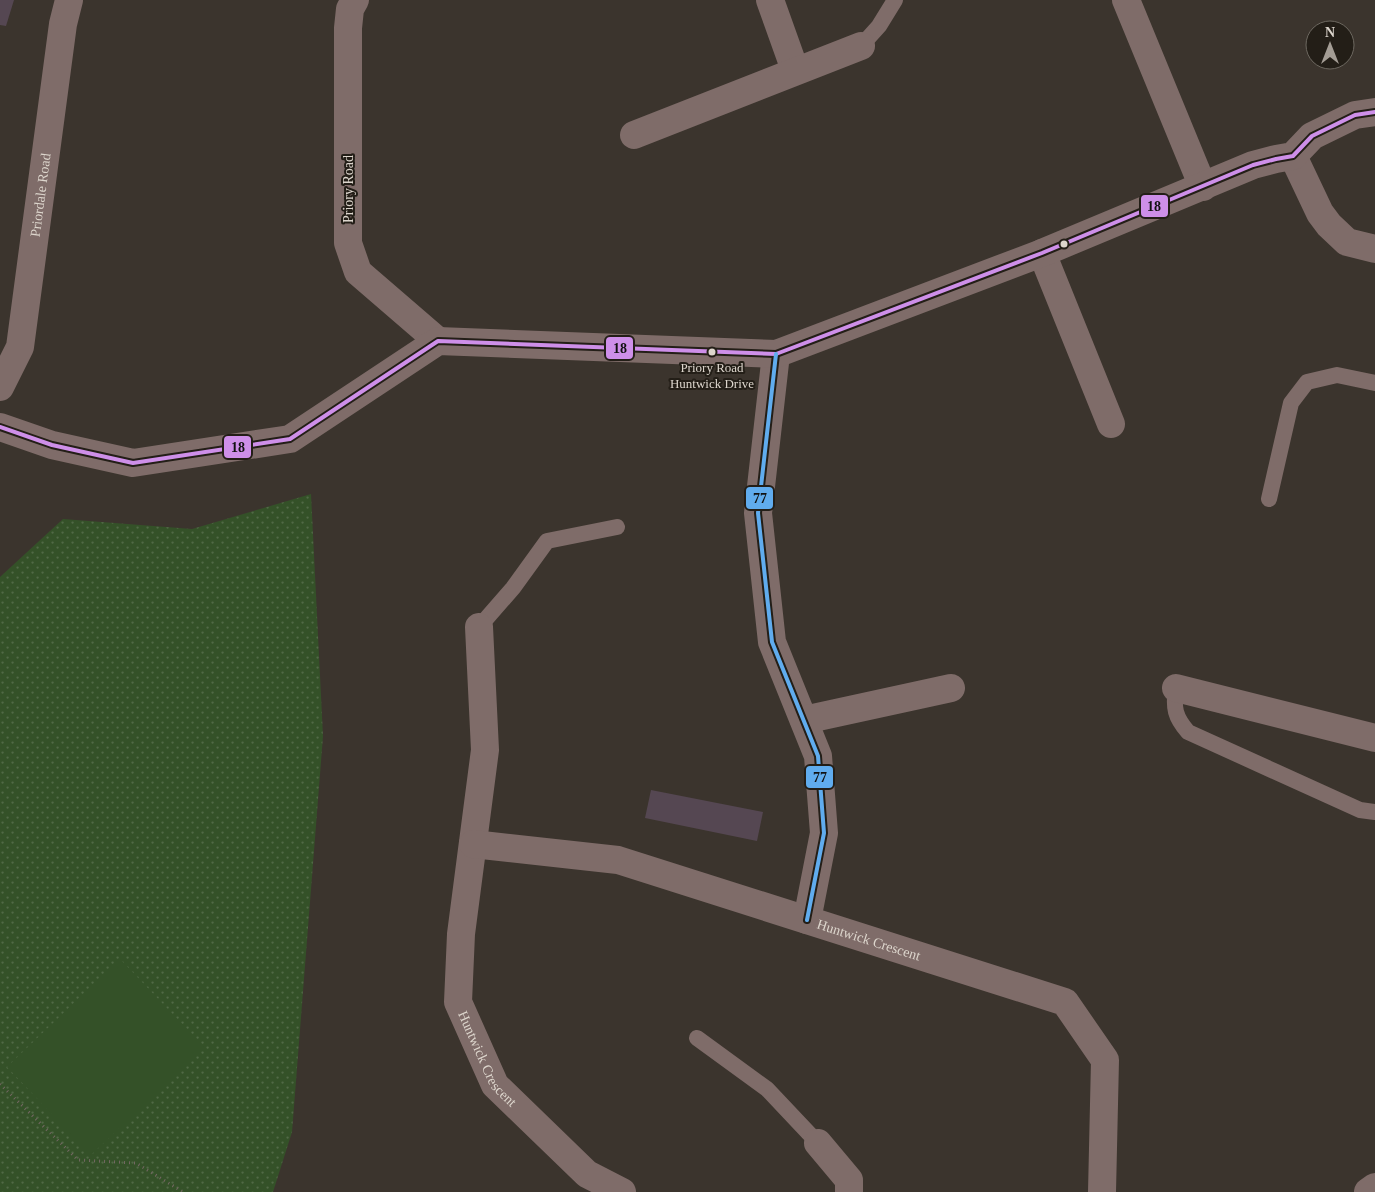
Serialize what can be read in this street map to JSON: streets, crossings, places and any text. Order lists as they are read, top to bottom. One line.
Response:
{"streets":{"street":["Priory Road","Priordale Road","Huntwick Crescent"]},"places":["Priory Road Huntwick Drive"],"lines":["transit line 18","transit line 77"],"north":"top"}
